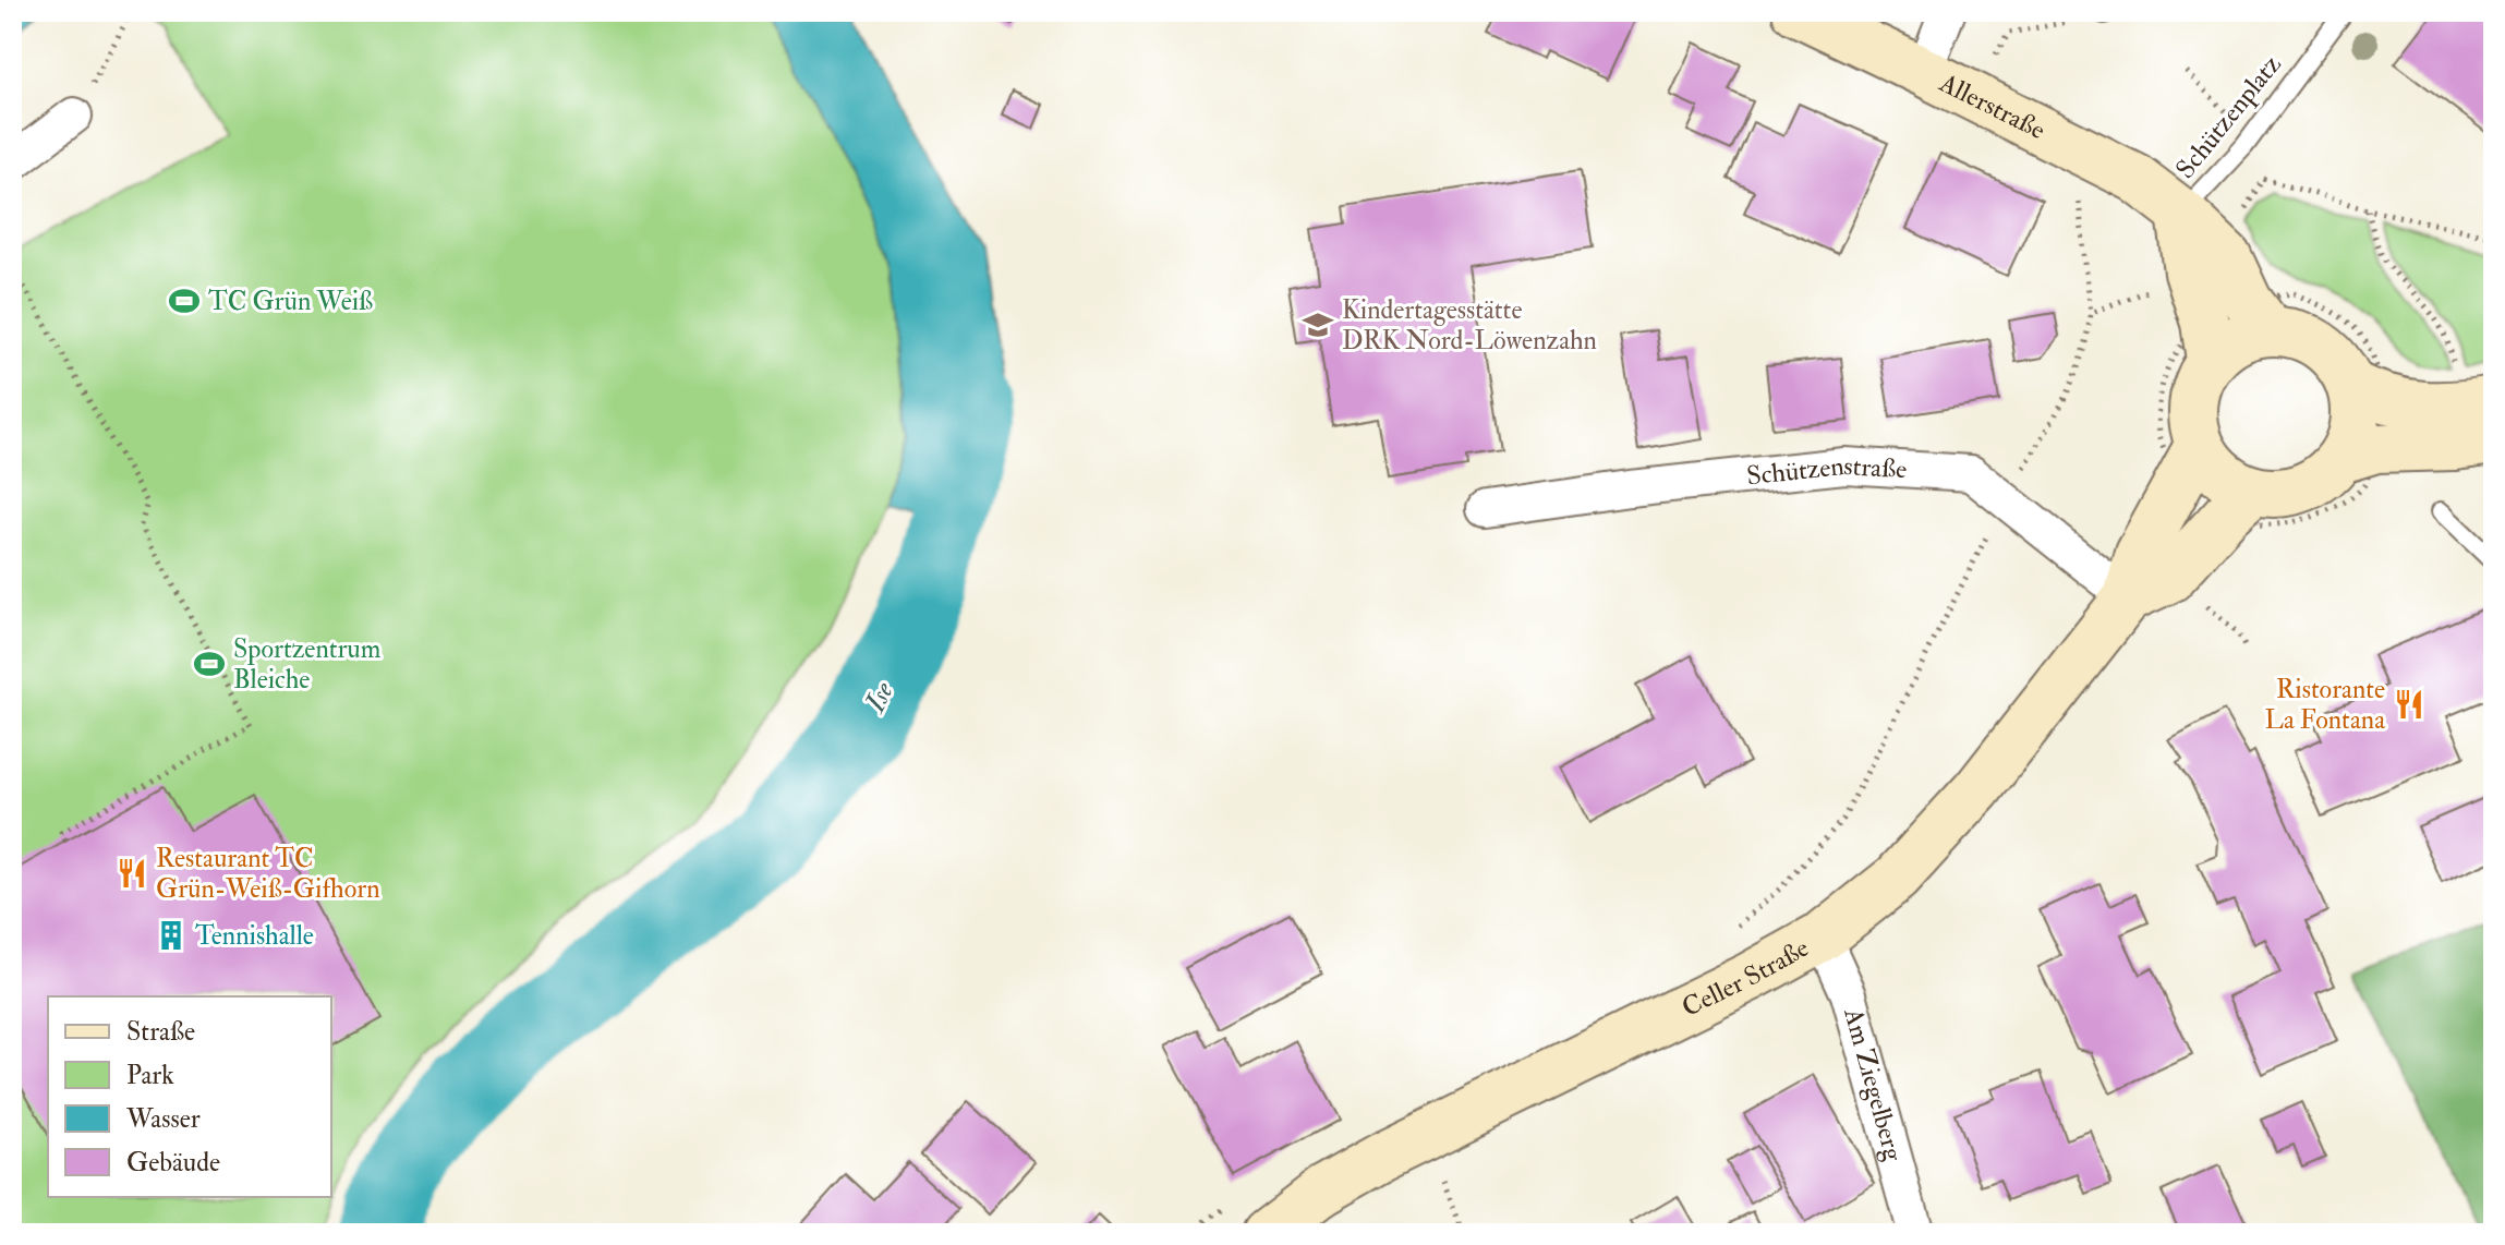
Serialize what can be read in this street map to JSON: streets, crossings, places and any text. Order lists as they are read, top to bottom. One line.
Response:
{"streets":{"street":["Allerstraße","Schützenstraße","Celler Straße","Am Ziegelberg"],"lane":["Schützenplatz"]},"crossings":[["Allerstraße","Schützenplatz"],["Schützenstraße","Celler Straße"],["Celler Straße","Am Ziegelberg"]],"water":["Ise"],"places":{"sports":["TC Grün Weiß","Sportzentrum Bleiche"],"school or university":["Kindertagesstätte DRK Nord-Löwenzahn"],"restaurant":["Ristorante La Fontana","Restaurant TC Grün-Weiß-Gifhorn"],"building":["Tennishalle"]},"legend":["Straße","Park","Wasser","Gebäude"]}
